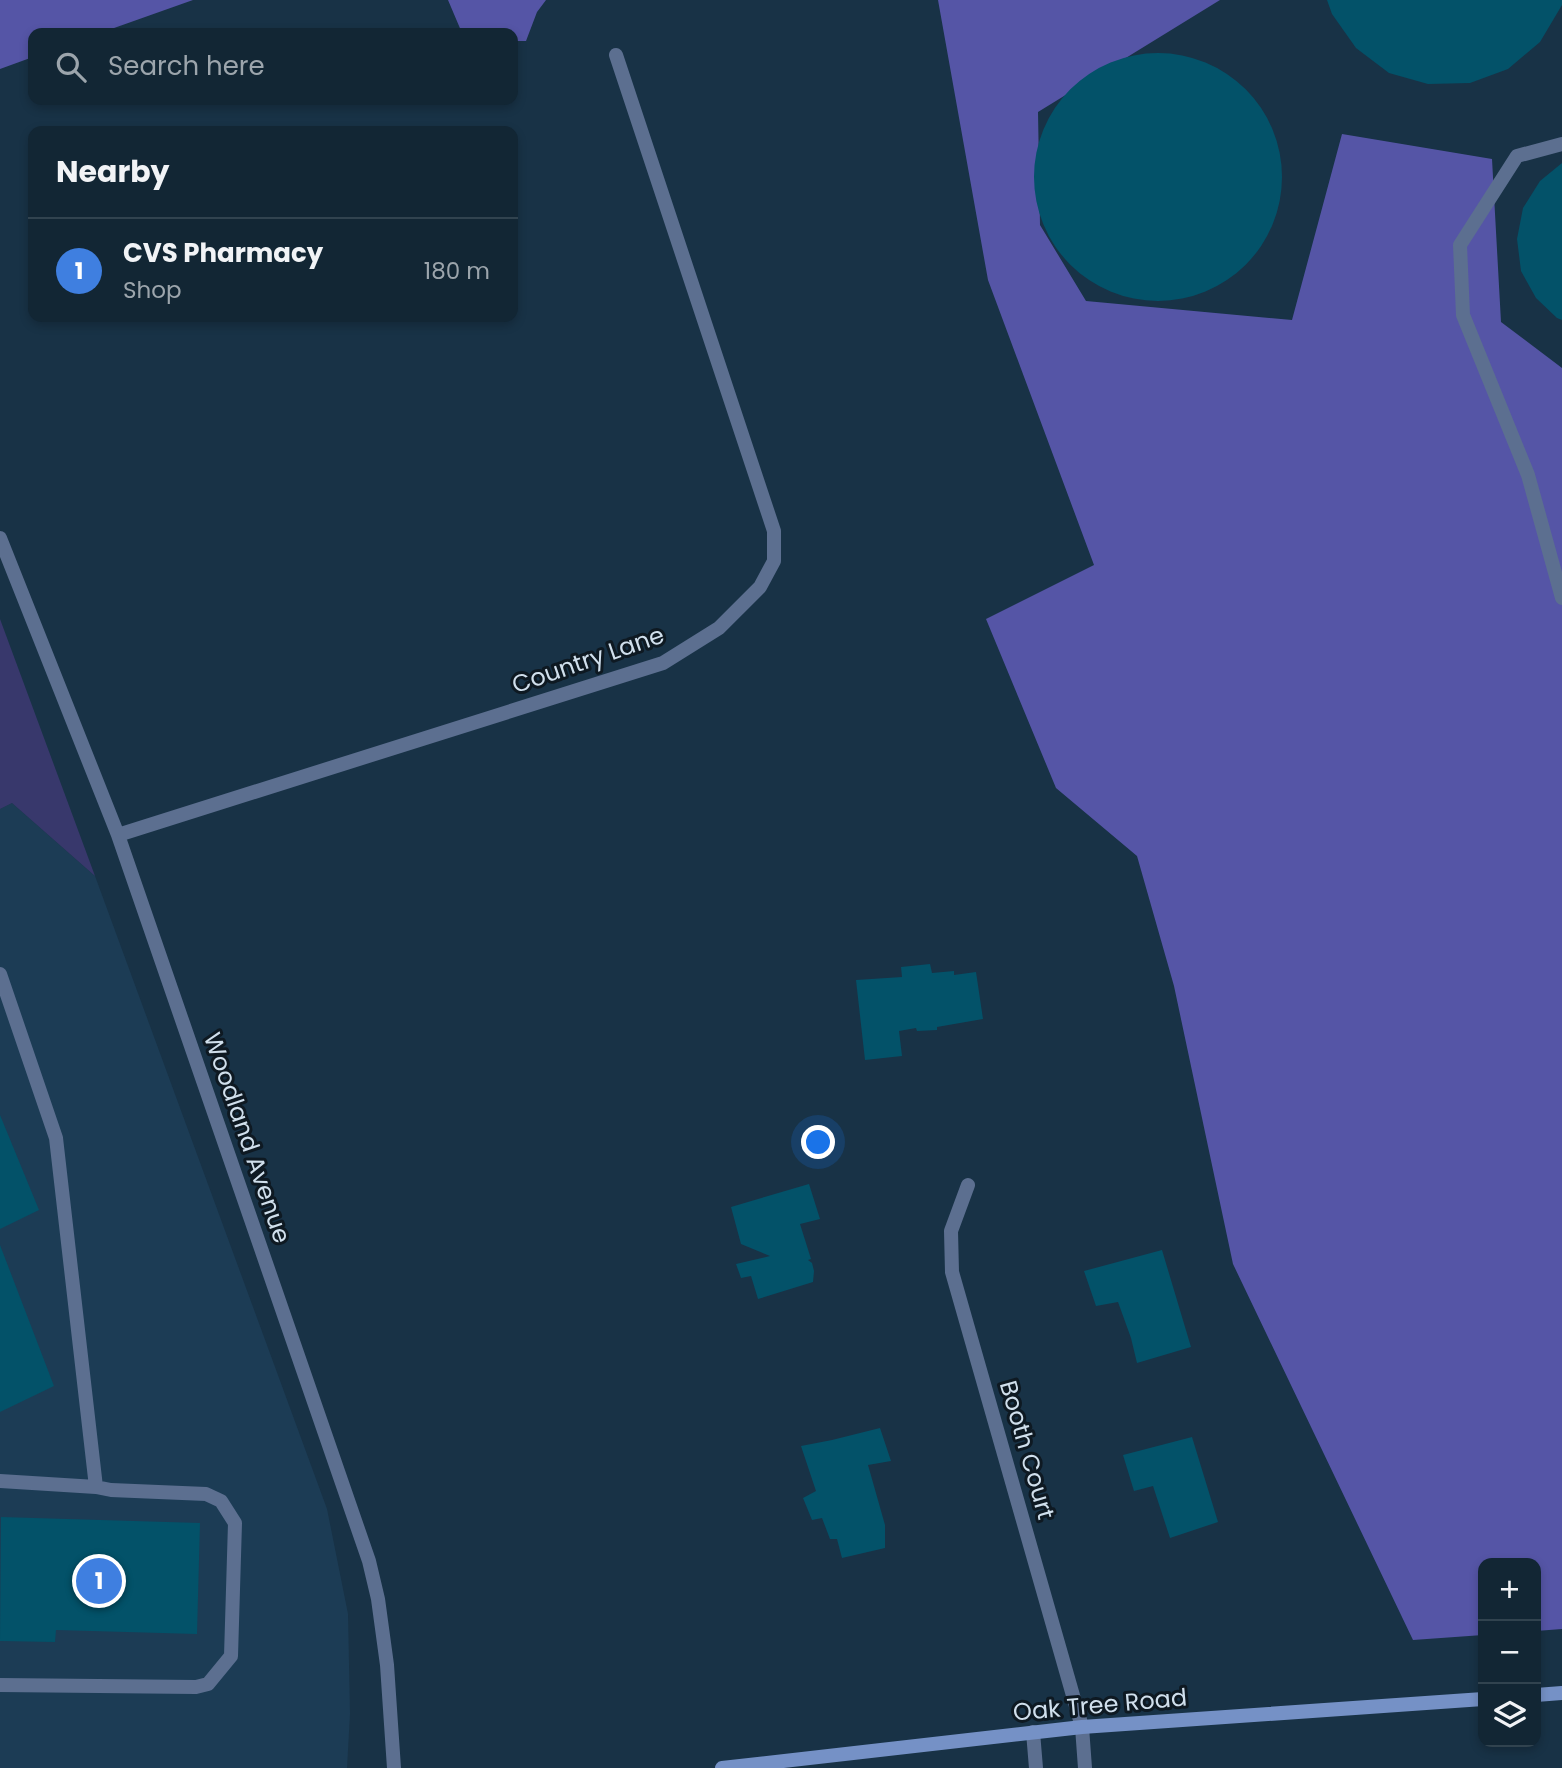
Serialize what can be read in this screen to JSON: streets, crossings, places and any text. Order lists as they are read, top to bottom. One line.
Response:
{"streets":{"main road":["Oak Tree Road"],"street":["Country Lane","Woodland Avenue","Booth Court"]},"crossings":[["Country Lane","Woodland Avenue"],["Booth Court","Oak Tree Road"]],"page":{"search":"Search here","heading":"Nearby","list":[{"mark":"1","name":"CVS Pharmacy","note":"Shop","value":"180 m"}],"pins":"1","map_buttons":["+","−"]}}
